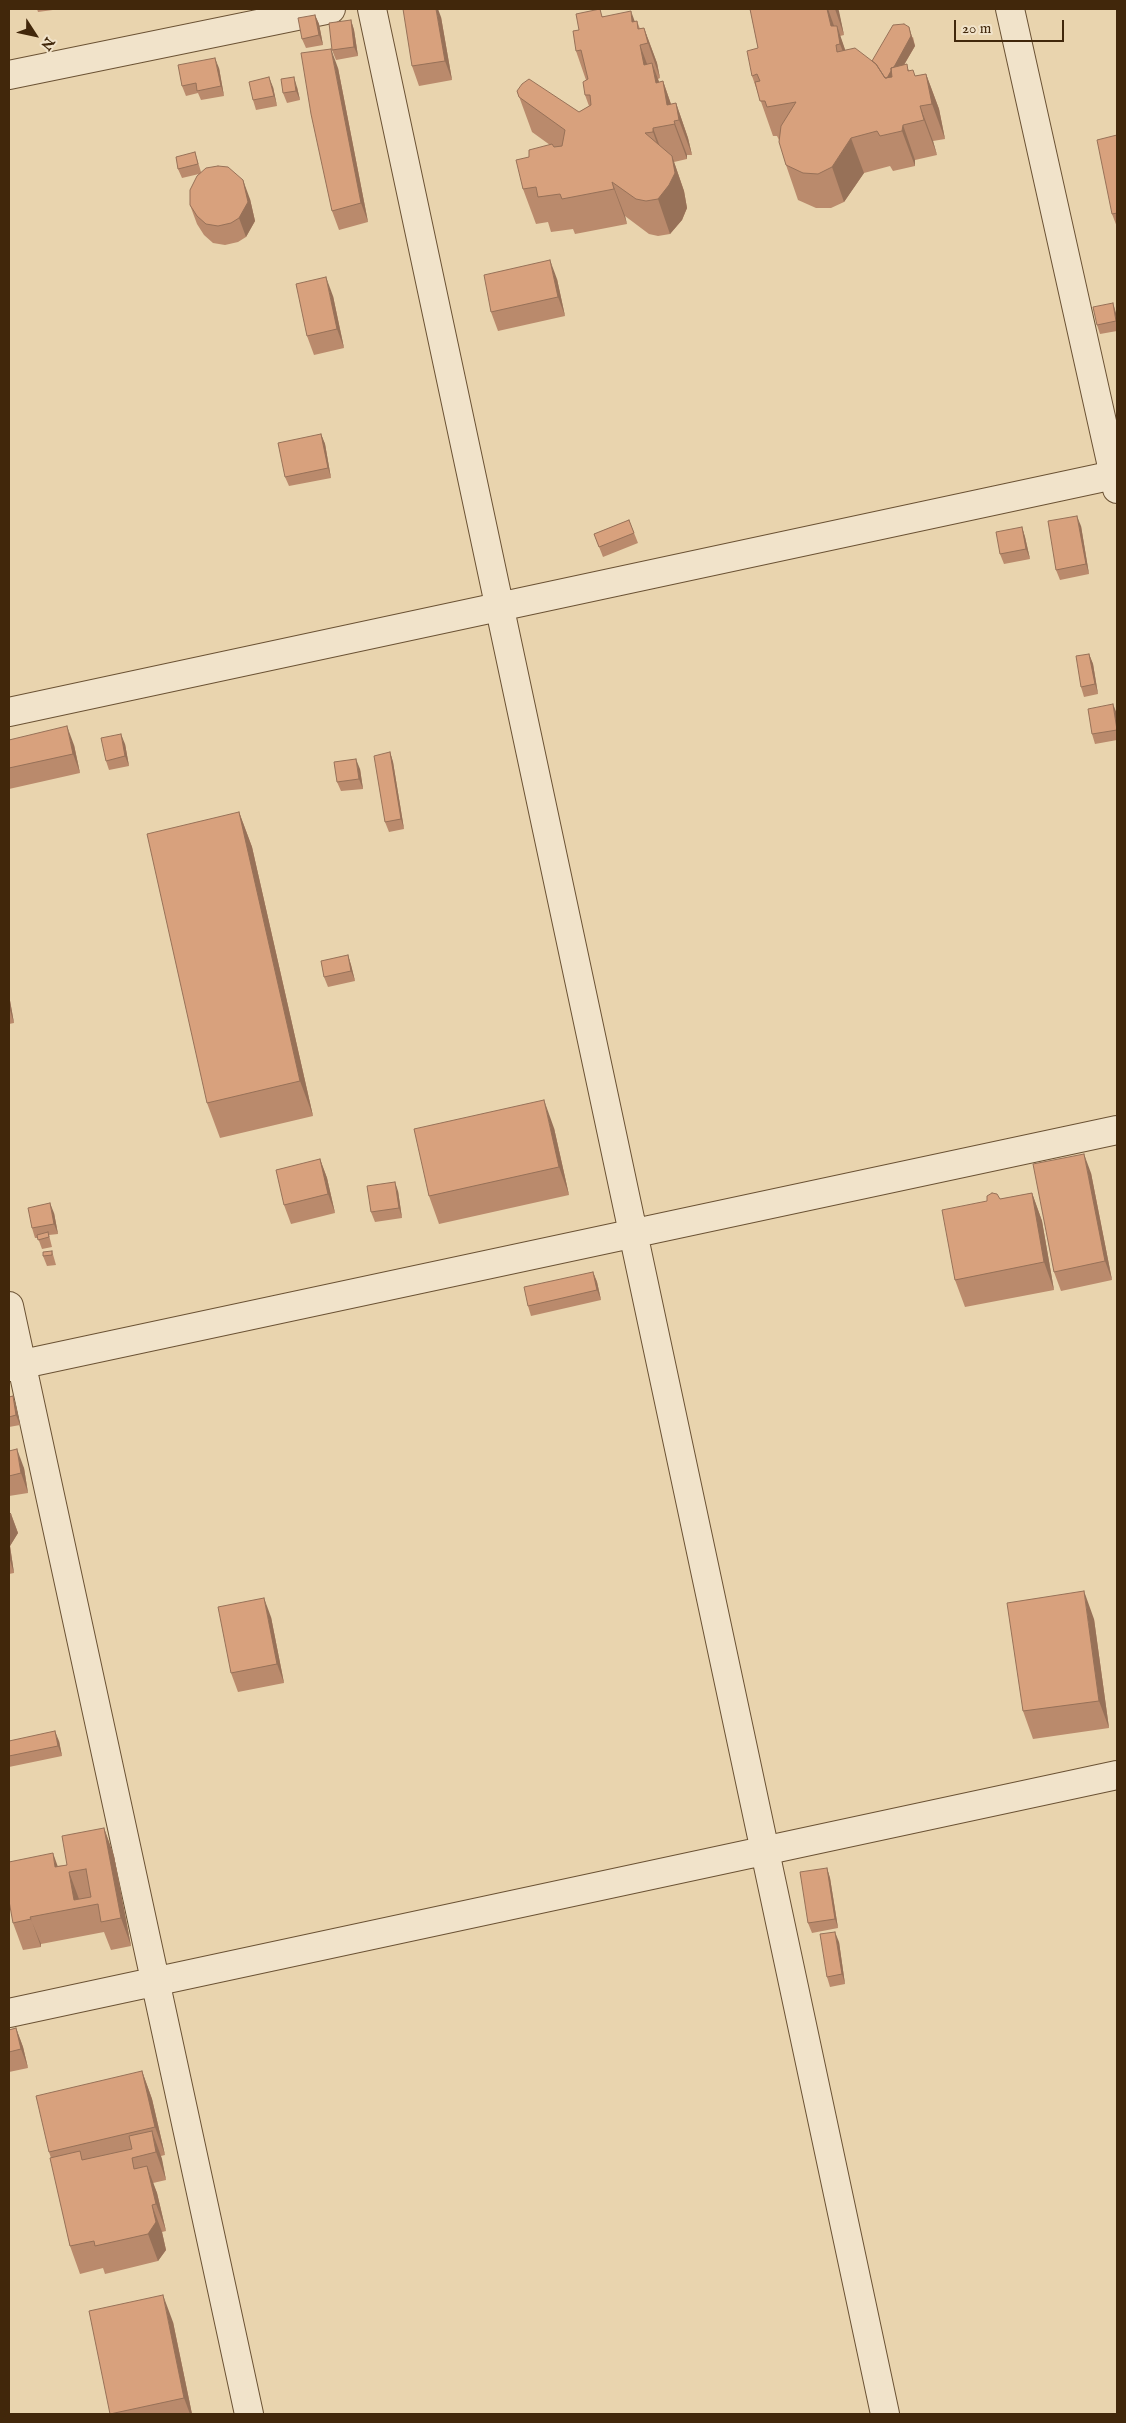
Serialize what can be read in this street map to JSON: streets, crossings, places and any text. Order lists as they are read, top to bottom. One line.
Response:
{"scale_bar":"20 m","north":"bottom right"}
